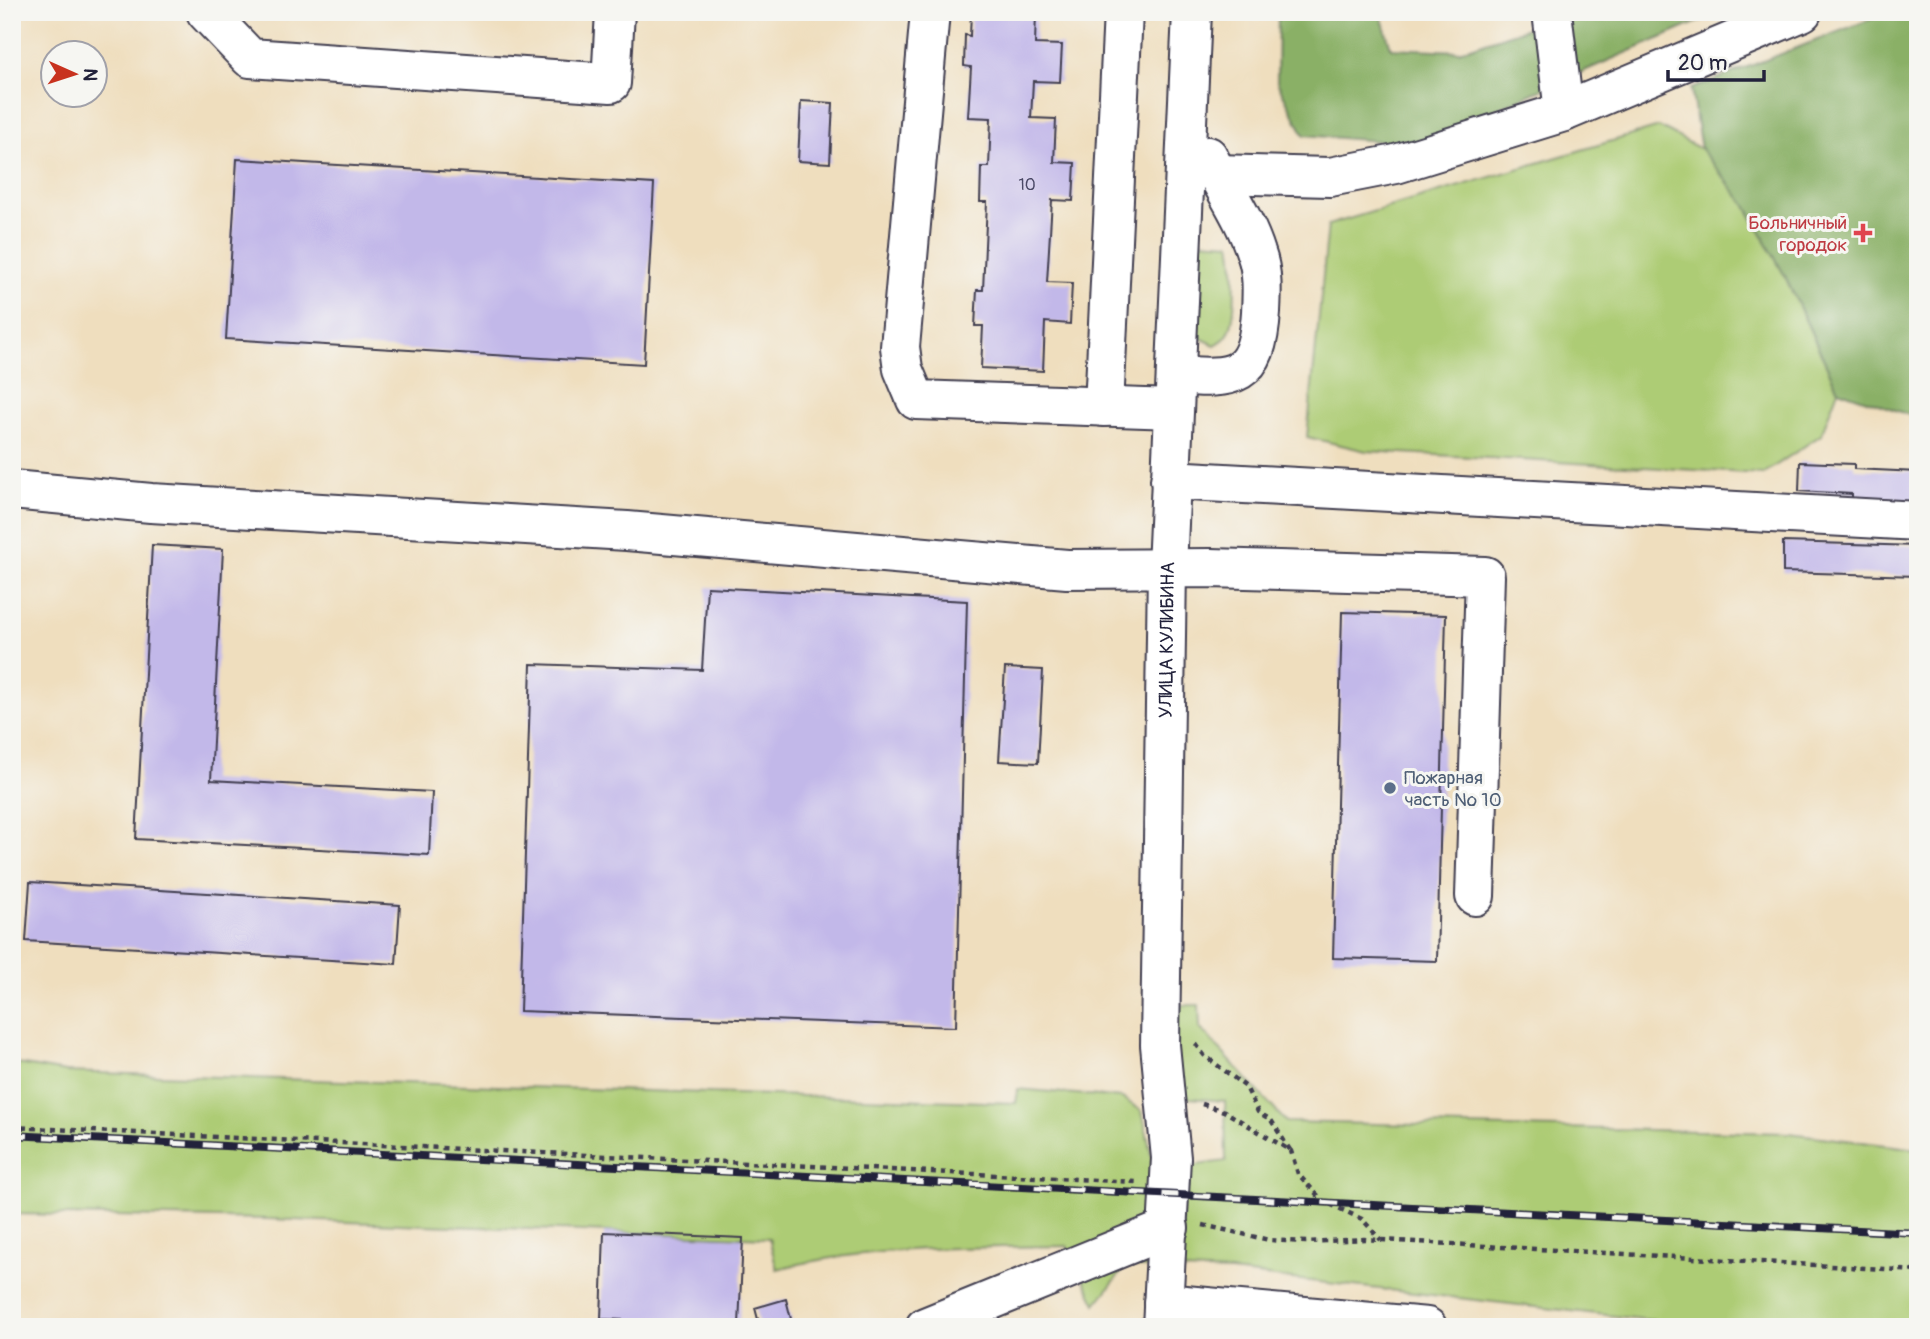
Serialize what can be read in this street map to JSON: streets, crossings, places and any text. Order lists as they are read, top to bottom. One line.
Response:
{"streets":{"street":["УЛИЦА КУЛИБИНА"]},"places":{"health":["Больничный городок"],"other":["Пожарная часть № 10"]},"house_numbers":["10"],"scale_bar":"20 m","north":"right"}
